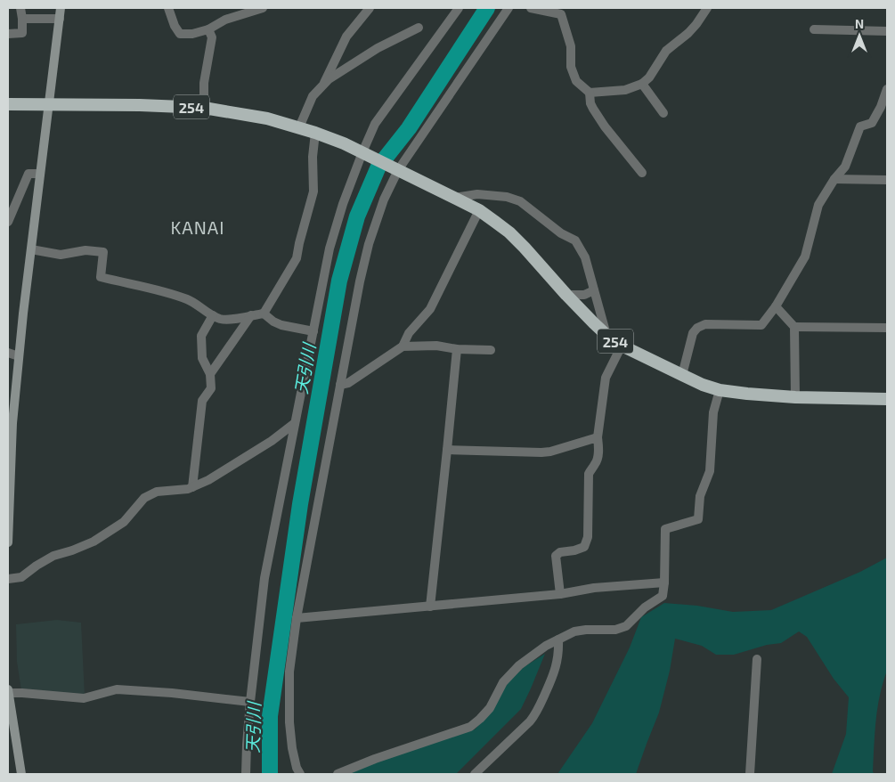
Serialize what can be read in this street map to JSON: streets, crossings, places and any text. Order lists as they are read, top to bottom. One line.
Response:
{"streets":{"highway":["254"]},"districts":["KANAI"],"water":["天引川"],"north":"top"}
